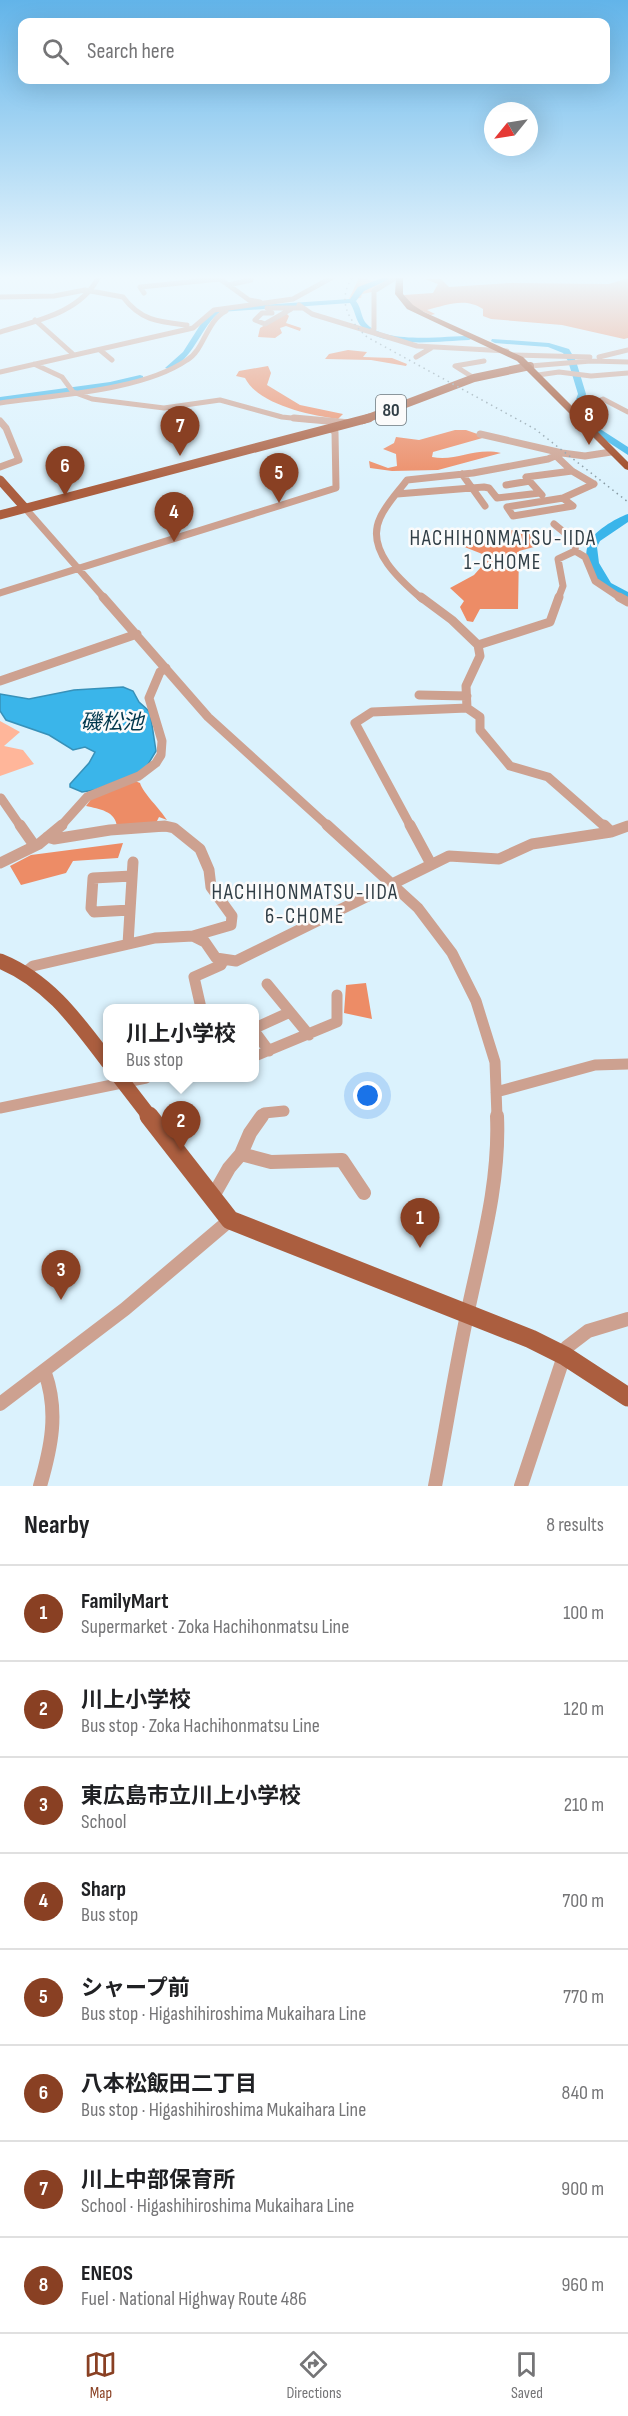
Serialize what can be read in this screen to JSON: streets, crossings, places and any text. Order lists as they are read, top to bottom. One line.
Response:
{"streets":{"main road":["80"]},"districts":["HACHIHONMATSU-IIDA 1-CHOME","HACHIHONMATSU-IIDA 6-CHOME"],"water":["磯松池"],"north":"bottom left","page":{"search":"Search here","pins":["8","7","6","5","4","2","1","3"],"popup":["川上小学校","Bus stop"],"heading":["Nearby","8 results"],"list":[{"mark":"1","name":"FamilyMart","note":"Supermarket · Zoka Hachihonmatsu Line","value":"100 m"},{"mark":"2","name":"川上小学校","note":"Bus stop · Zoka Hachihonmatsu Line","value":"120 m"},{"mark":"3","name":"東広島市立川上小学校","note":"School","value":"210 m"},{"mark":"4","name":"Sharp","note":"Bus stop","value":"700 m"},{"mark":"5","name":"シャープ前","note":"Bus stop · Higashihiroshima Mukaihara Line","value":"770 m"},{"mark":"6","name":"八本松飯田二丁目","note":"Bus stop · Higashihiroshima Mukaihara Line","value":"840 m"},{"mark":"7","name":"川上中部保育所","note":"School · Higashihiroshima Mukaihara Line","value":"900 m"},{"mark":"8","name":"ENEOS","note":"Fuel · National Highway Route 486","value":"960 m"}],"nav":["Map","Directions","Saved"]}}
